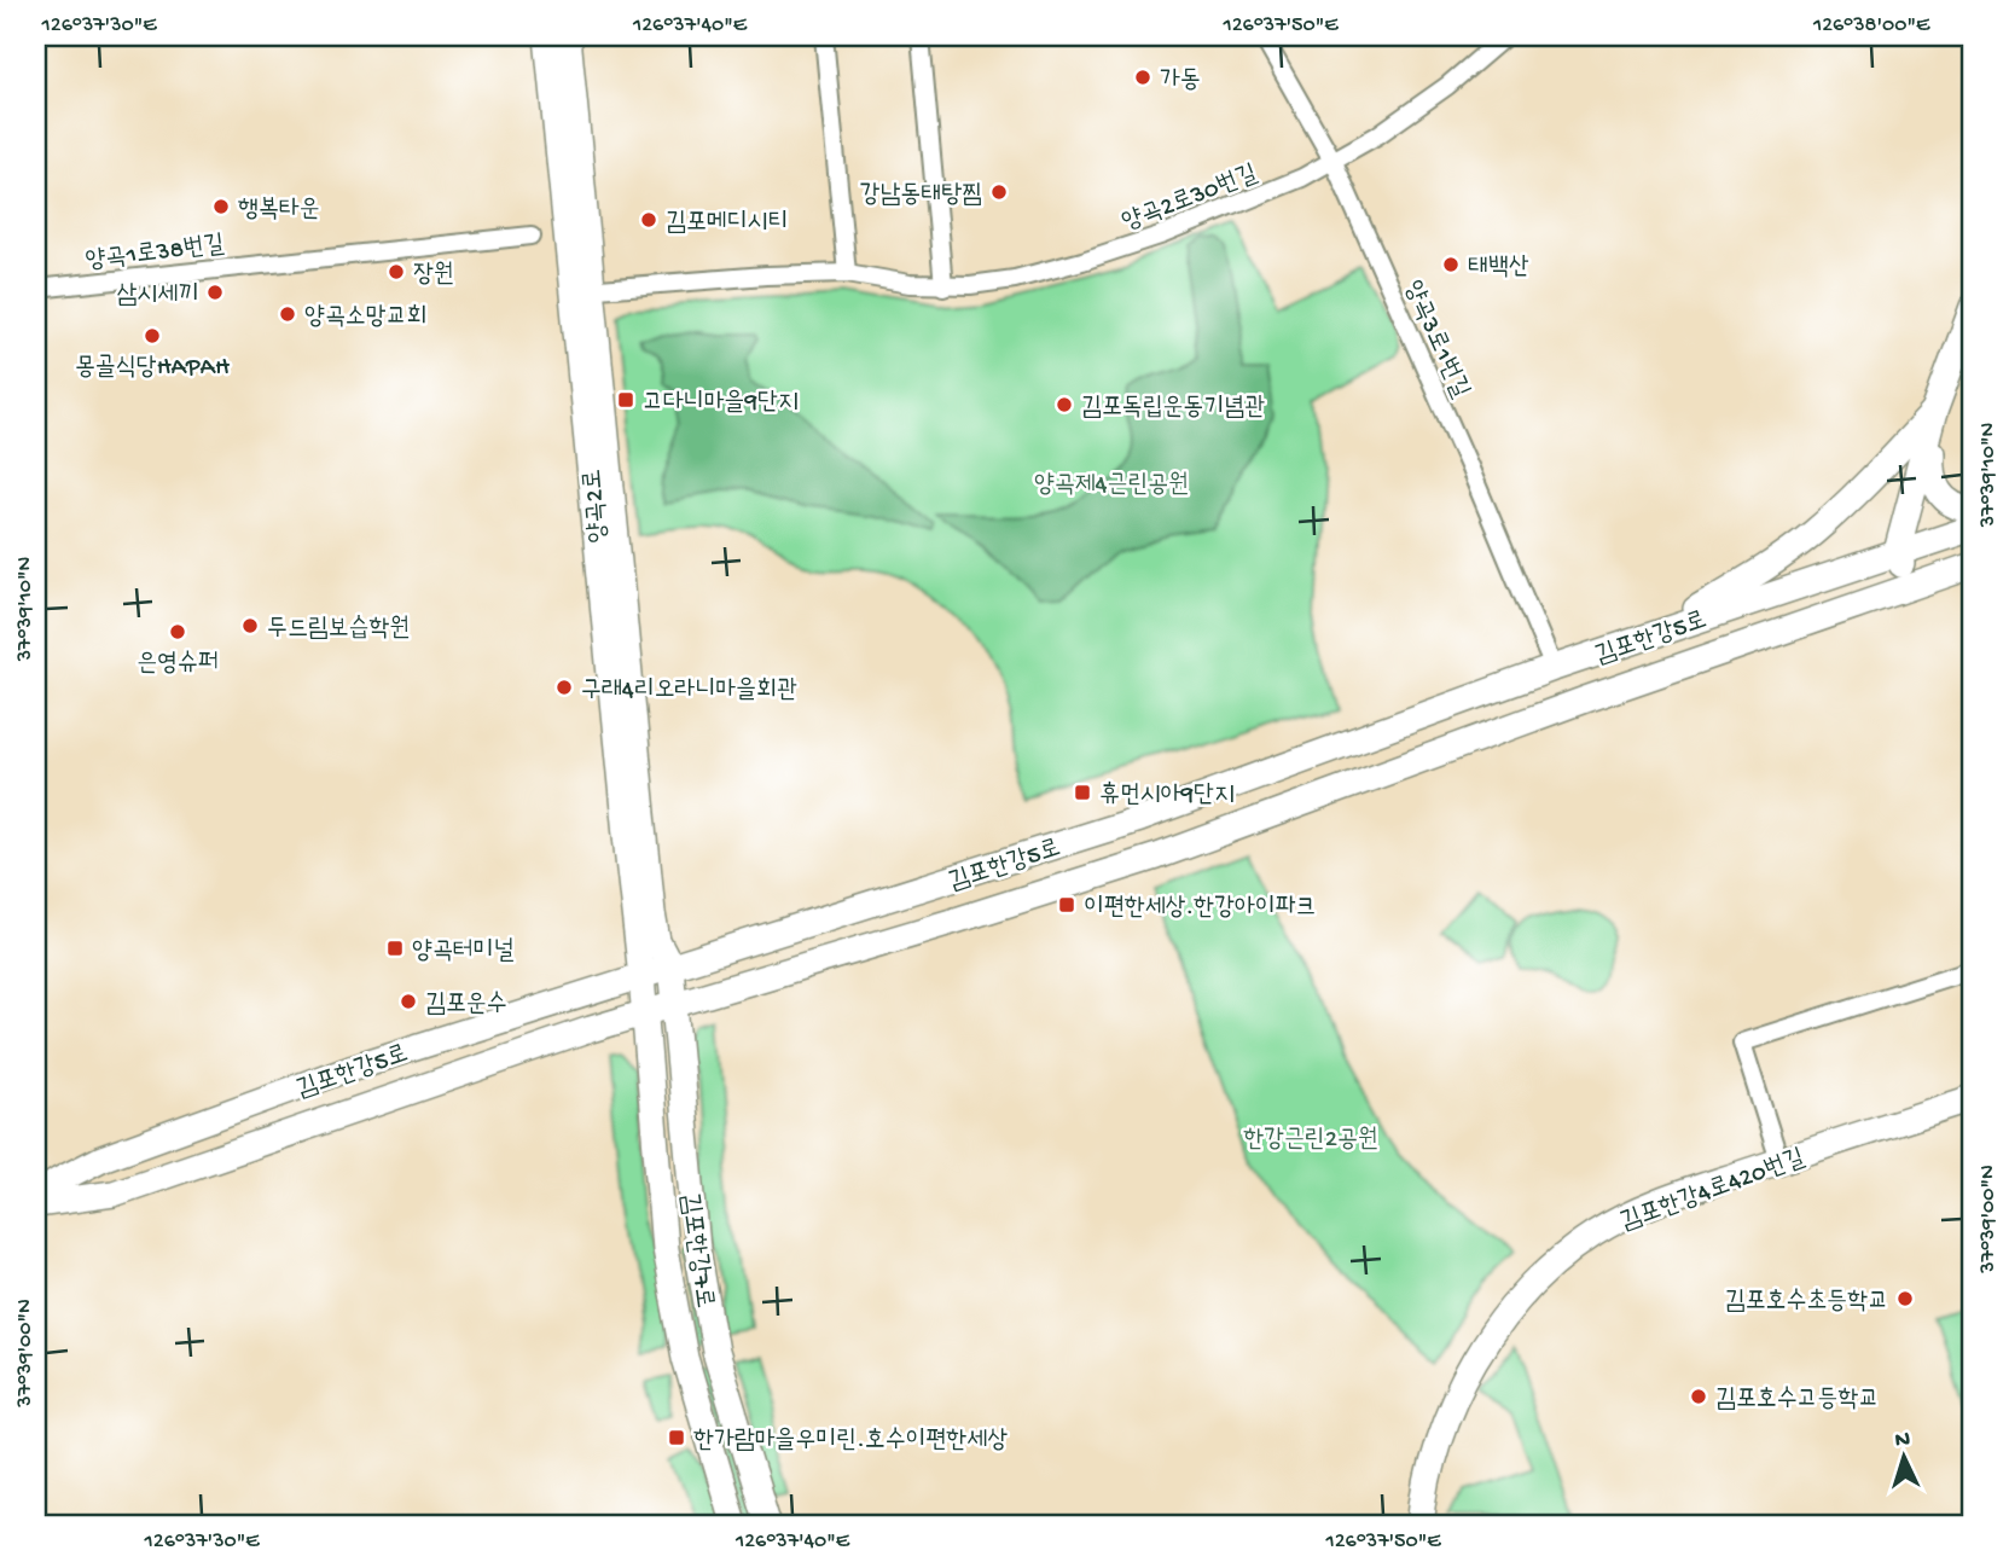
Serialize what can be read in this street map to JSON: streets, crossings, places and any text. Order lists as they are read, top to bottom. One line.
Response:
{"streets":{"street":["양곡2로30번길","양곡1로38번길","양곡3로1번길","양곡2로","김포한강5로","김포한강4로420번길","김포한강7로"]},"crossings":[["양곡2로30번길","양곡3로1번길"],["양곡2로30번길","양곡2로"],["양곡3로1번길","김포한강5로"],["양곡2로","김포한강5로"],["양곡2로","김포한강7로"],["김포한강5로","김포한강7로"]],"parks":["양곡제4근린공원","한강근린2공원"],"places":{"other":["가동","강남동태탕찜","행복타운","김포메디시티","태백산","장원","삼시세끼","양곡소망교회","몽골식당HAPAH","김포독립운동기념관","두드림보습학원","은영슈퍼","구래4리오라니마을회관","김포운수","김포호수초등학교","김포호수고등학교"],"transit":["고다니마을9단지","휴먼시아9단지","이편한세상.한강아이파크","양곡터미널","한가람마을우미린.호수이편한세상"]},"north":"top","coordinates":["126°37'30\"E","126°37'40\"E","126°37'50\"E","126°38'00\"E","37°39'10\"N","37°39'00\"N"]}
